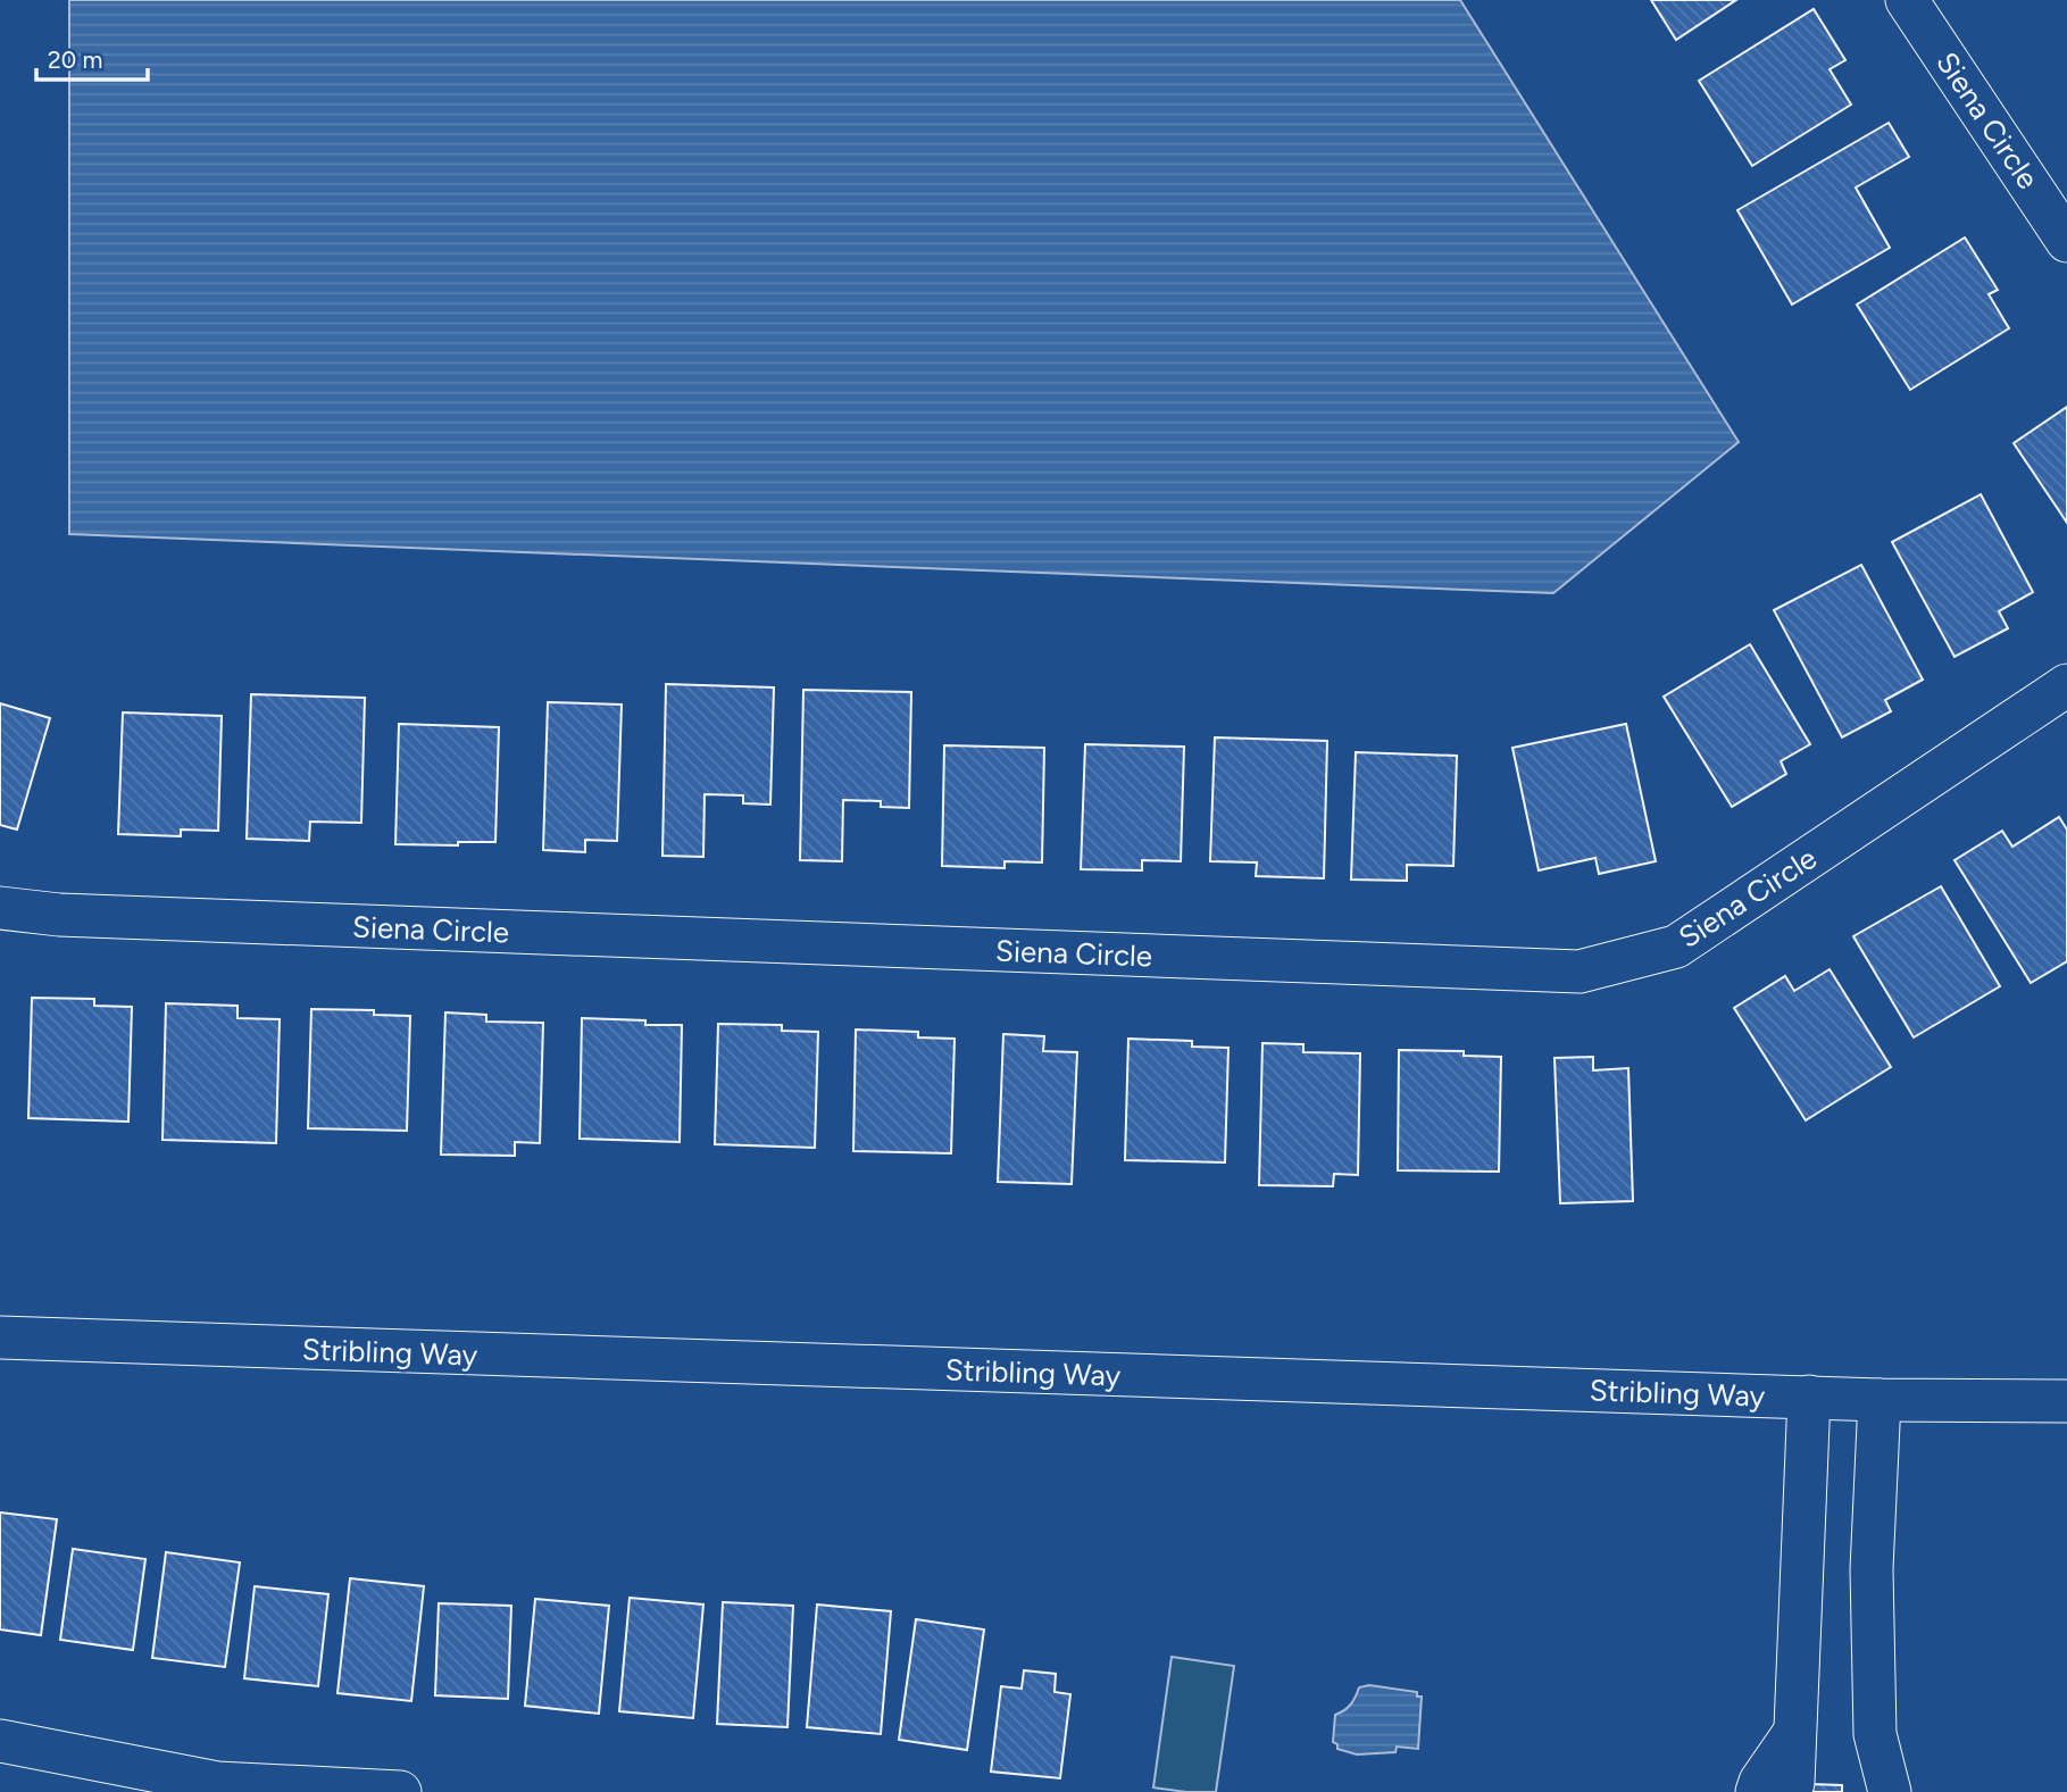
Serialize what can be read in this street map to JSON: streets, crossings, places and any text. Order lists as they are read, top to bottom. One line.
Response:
{"streets":{"street":["Siena Circle","Stribling Way"]},"scale_bar":"20 m"}
